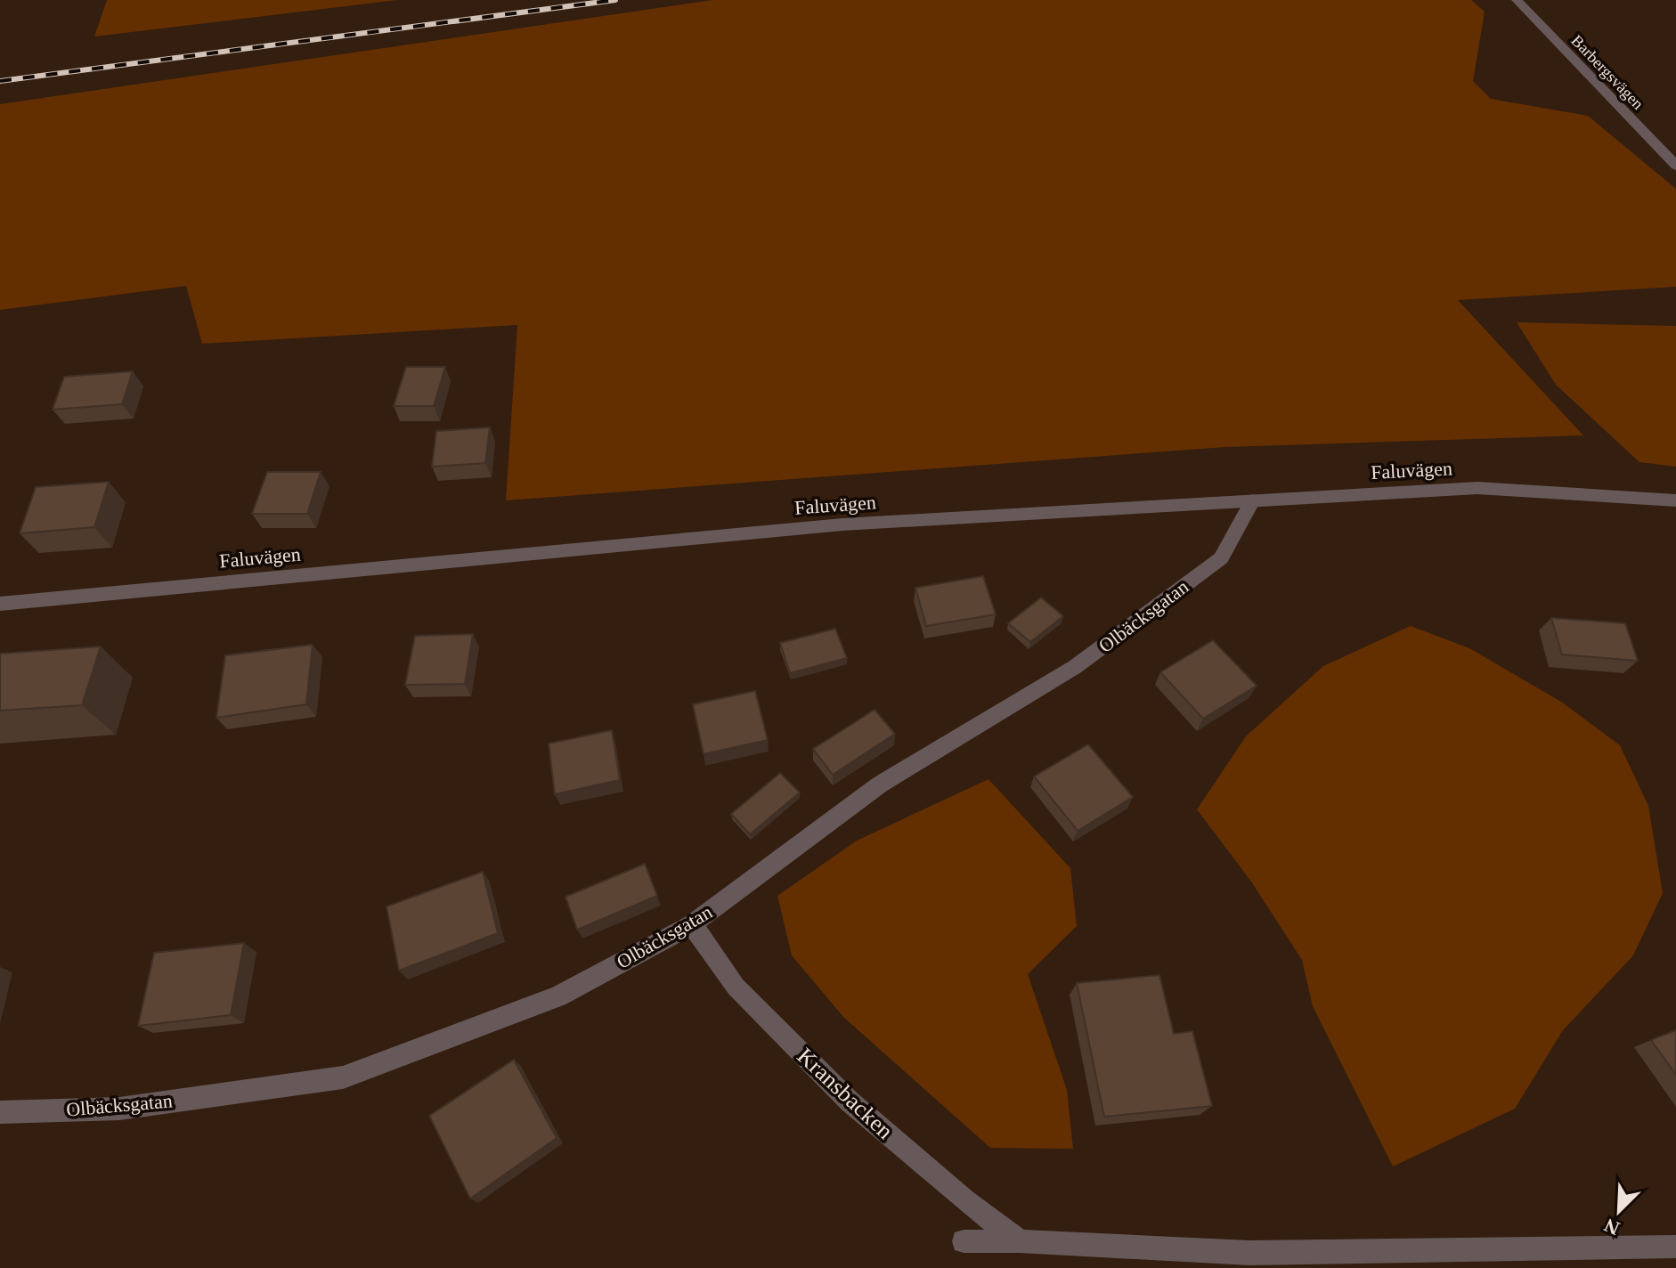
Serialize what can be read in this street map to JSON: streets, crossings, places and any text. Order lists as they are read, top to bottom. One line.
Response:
{"streets":{"street":["Barbergsvägen","Faluvägen","Olbäcksgatan","Kransbacken"]},"crossings":[["Faluvägen","Olbäcksgatan"],["Olbäcksgatan","Kransbacken"]],"north":"bottom left"}
